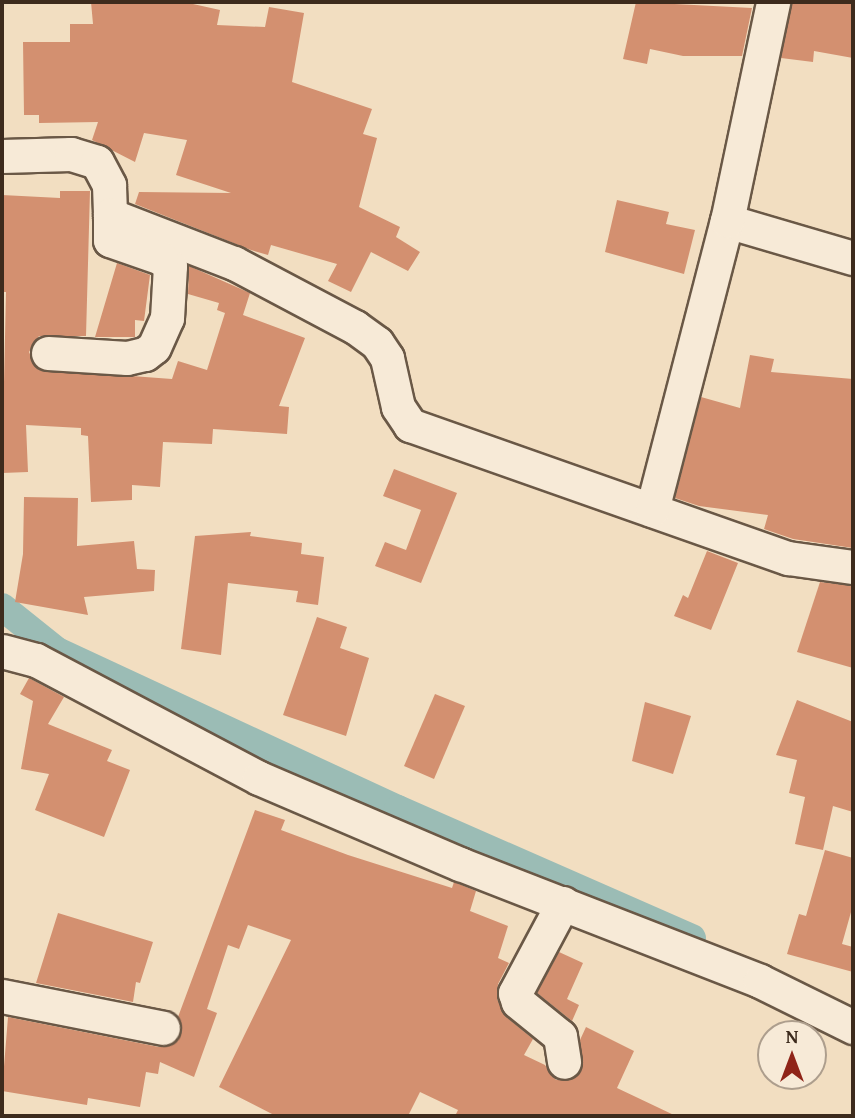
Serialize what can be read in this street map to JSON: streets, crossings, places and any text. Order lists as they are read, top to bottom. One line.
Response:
{"north":"top"}
